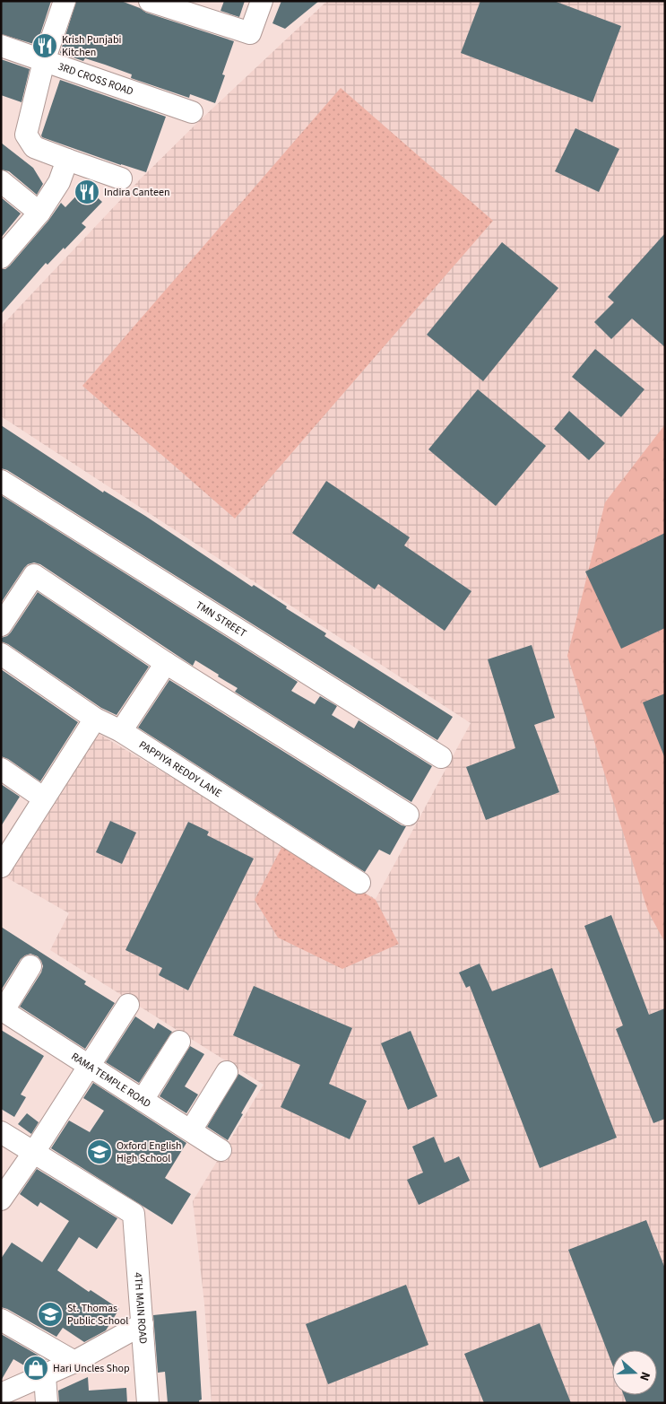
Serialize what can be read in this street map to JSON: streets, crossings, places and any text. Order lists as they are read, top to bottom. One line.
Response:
{"streets":{"street":["3RD CROSS ROAD","TMN STREET","PAPPIYA REDDY LANE","RAMA TEMPLE ROAD","4TH MAIN ROAD"]},"places":{"restaurant":["Krish Punjabi Kitchen","Indira Canteen"],"school or university":["Oxford English High School","St. Thomas Public School"],"shop":["Hari Uncles Shop"]},"north":"right"}
